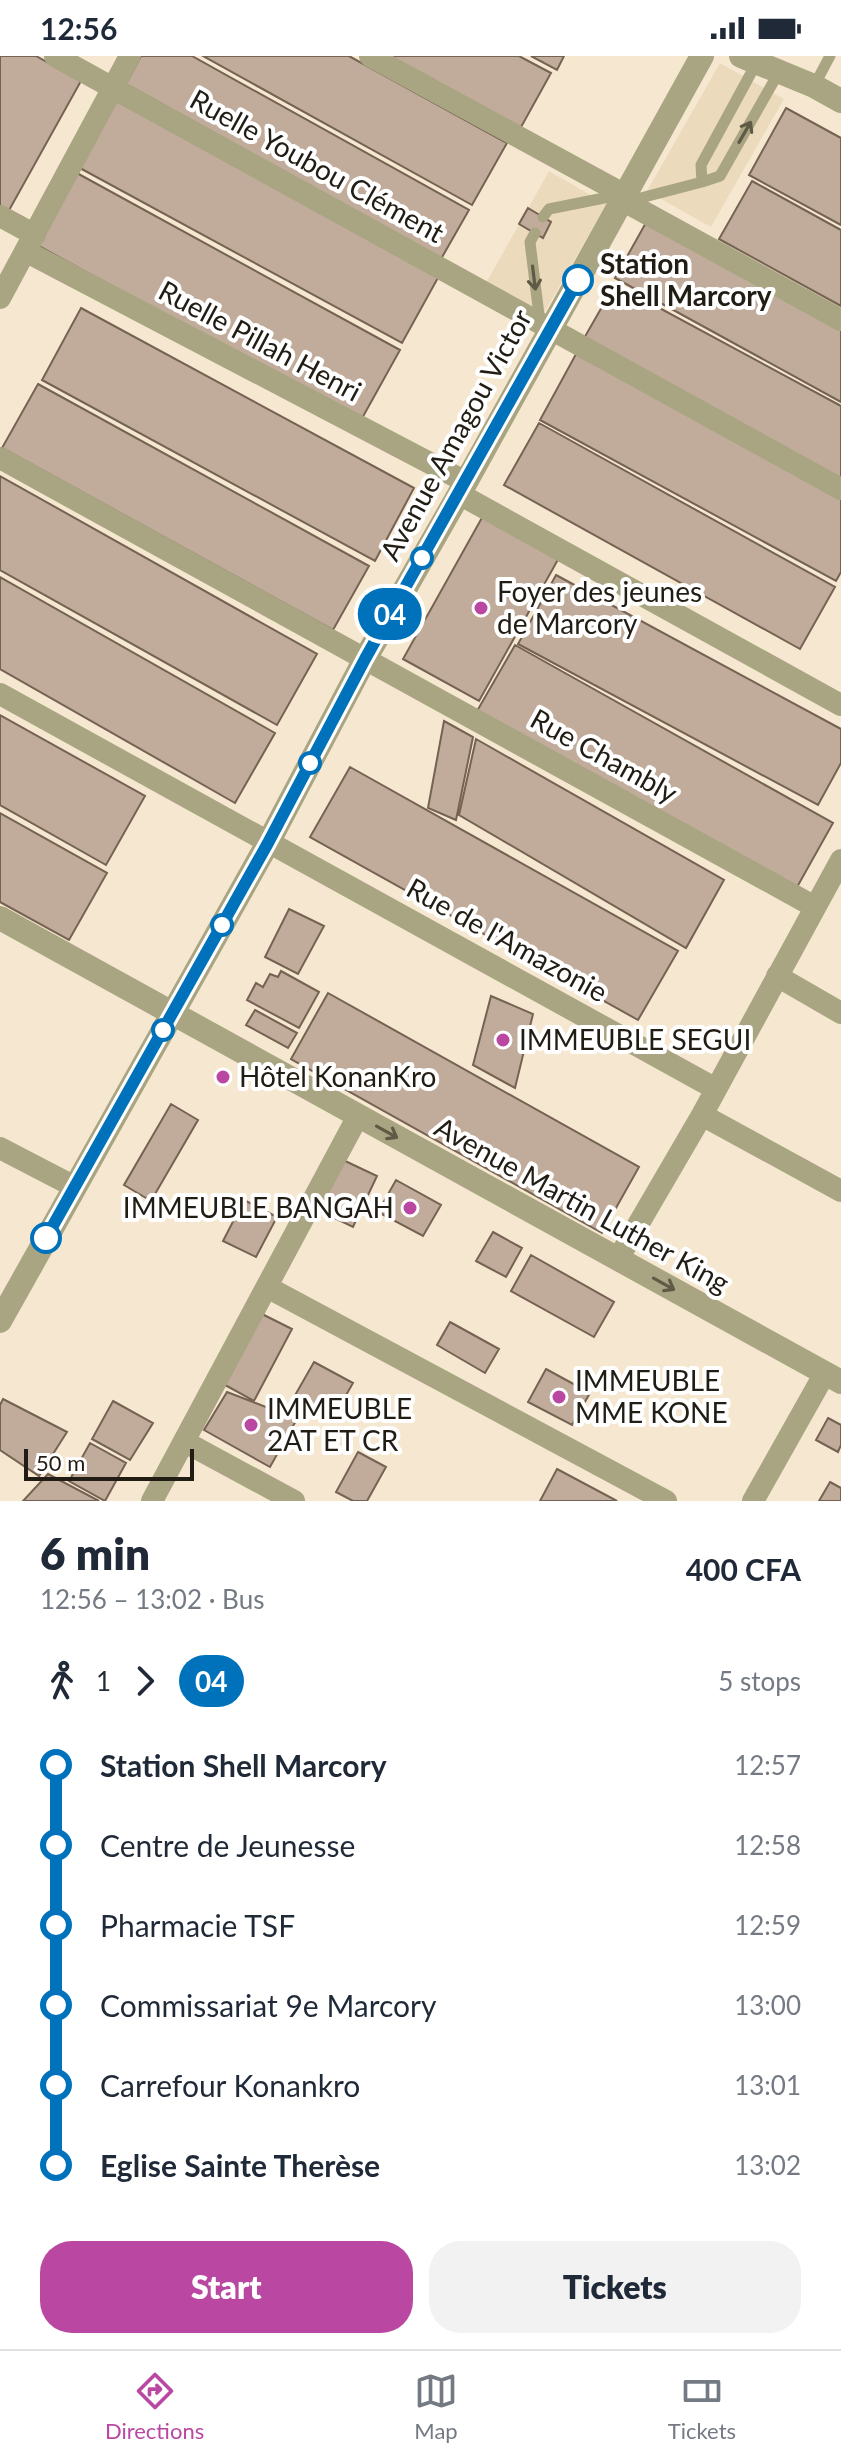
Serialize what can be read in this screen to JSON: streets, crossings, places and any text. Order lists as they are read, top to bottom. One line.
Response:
{"streets":{"street":["Ruelle Youbou Clément","Ruelle Pillah Henri","Avenue Amagou Victor","Rue Chambly","Rue de l'Amazonie","Avenue Martin Luther King"]},"crossings":[["Ruelle Youbou Clément","Avenue Amagou Victor"],["Ruelle Pillah Henri","Avenue Amagou Victor"],["Avenue Amagou Victor","Rue Chambly"],["Avenue Amagou Victor","Rue de l'Amazonie"],["Avenue Amagou Victor","Avenue Martin Luther King"]],"places":["Station Shell Marcory","Foyer des jeunes de Marcory","IMMEUBLE SEGUI","Hôtel KonanKro","IMMEUBLE BANGAH","IMMEUBLE MME KONE","IMMEUBLE 2AT ET CR"],"lines":["bus line 04"],"scale_bar":"50 m","page":{"status":"12:56","on_map":"04","scale":"50 m","heading":["6 min","12:56 – 13:02 · Bus","400 CFA"],"legs":["1","04","5 stops"],"list":[{"name":"Station Shell Marcory","value":"12:57"},{"name":"Centre de Jeunesse","value":"12:58"},{"name":"Pharmacie TSF","value":"12:59"},{"name":"Commissariat 9e Marcory","value":"13:00"},{"name":"Carrefour Konankro","value":"13:01"},{"name":"Eglise Sainte Therèse","value":"13:02"}],"buttons":["Start","Tickets"],"tabs":["Directions","Map","Tickets"]}}
